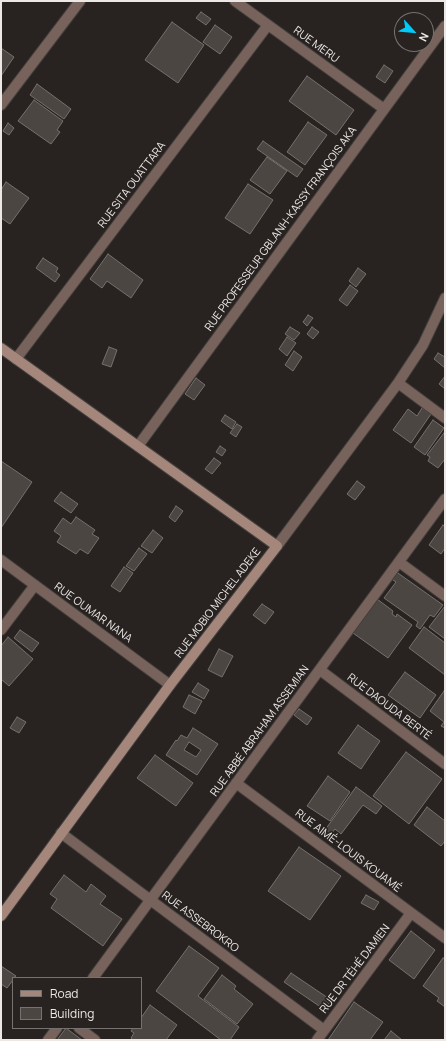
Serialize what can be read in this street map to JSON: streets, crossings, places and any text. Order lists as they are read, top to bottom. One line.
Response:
{"streets":{"street":["RUE MERU","RUE SITA OUATTARA","RUE PROFESSEUR GBLANH-KASSY FRANÇOIS AKA","RUE MOBIO MICHEL ADEKE","RUE OUMAR NANA","RUE DAOUDA BERTÉ","RUE ABBÉ ABRAHAM ASSEMIAN","RUE AIMÉ-LOUIS KOUAMÉ","RUE ASSEBROKRO","RUE DR TÉHÉ DAMIEN"]},"crossings":[["RUE MERU","RUE SITA OUATTARA"],["RUE MERU","RUE PROFESSEUR GBLANH-KASSY FRANÇOIS AKA"],["RUE MOBIO MICHEL ADEKE","RUE OUMAR NANA"],["RUE MOBIO MICHEL ADEKE","RUE ASSEBROKRO"],["RUE DAOUDA BERTÉ","RUE ABBÉ ABRAHAM ASSEMIAN"],["RUE ABBÉ ABRAHAM ASSEMIAN","RUE AIMÉ-LOUIS KOUAMÉ"],["RUE ABBÉ ABRAHAM ASSEMIAN","RUE ASSEBROKRO"],["RUE AIMÉ-LOUIS KOUAMÉ","RUE DR TÉHÉ DAMIEN"],["RUE ASSEBROKRO","RUE DR TÉHÉ DAMIEN"]],"legend":["Road","Building"],"north":"bottom right"}
